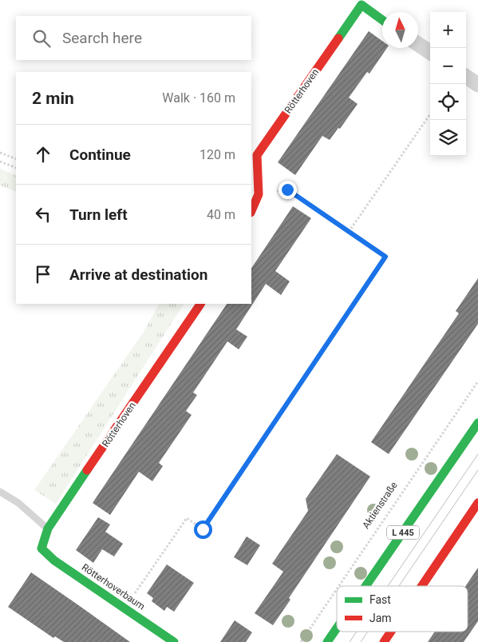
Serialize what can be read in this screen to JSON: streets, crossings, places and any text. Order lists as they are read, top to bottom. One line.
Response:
{"streets":{"street":["Rötterhoven","L 445","Rötterhoverbaum"],"path":["Aktienstraße"]},"crossings":[["Rötterhoven","Rötterhoverbaum"]],"legend":["Fast","Jam"],"north":"top","page":{"map_buttons":["+","−"],"search":"Search here","heading":["2 min","Walk · 160 m"],"list":[["Continue","120 m"],["Turn left","40 m"],"Arrive at destination"]}}
